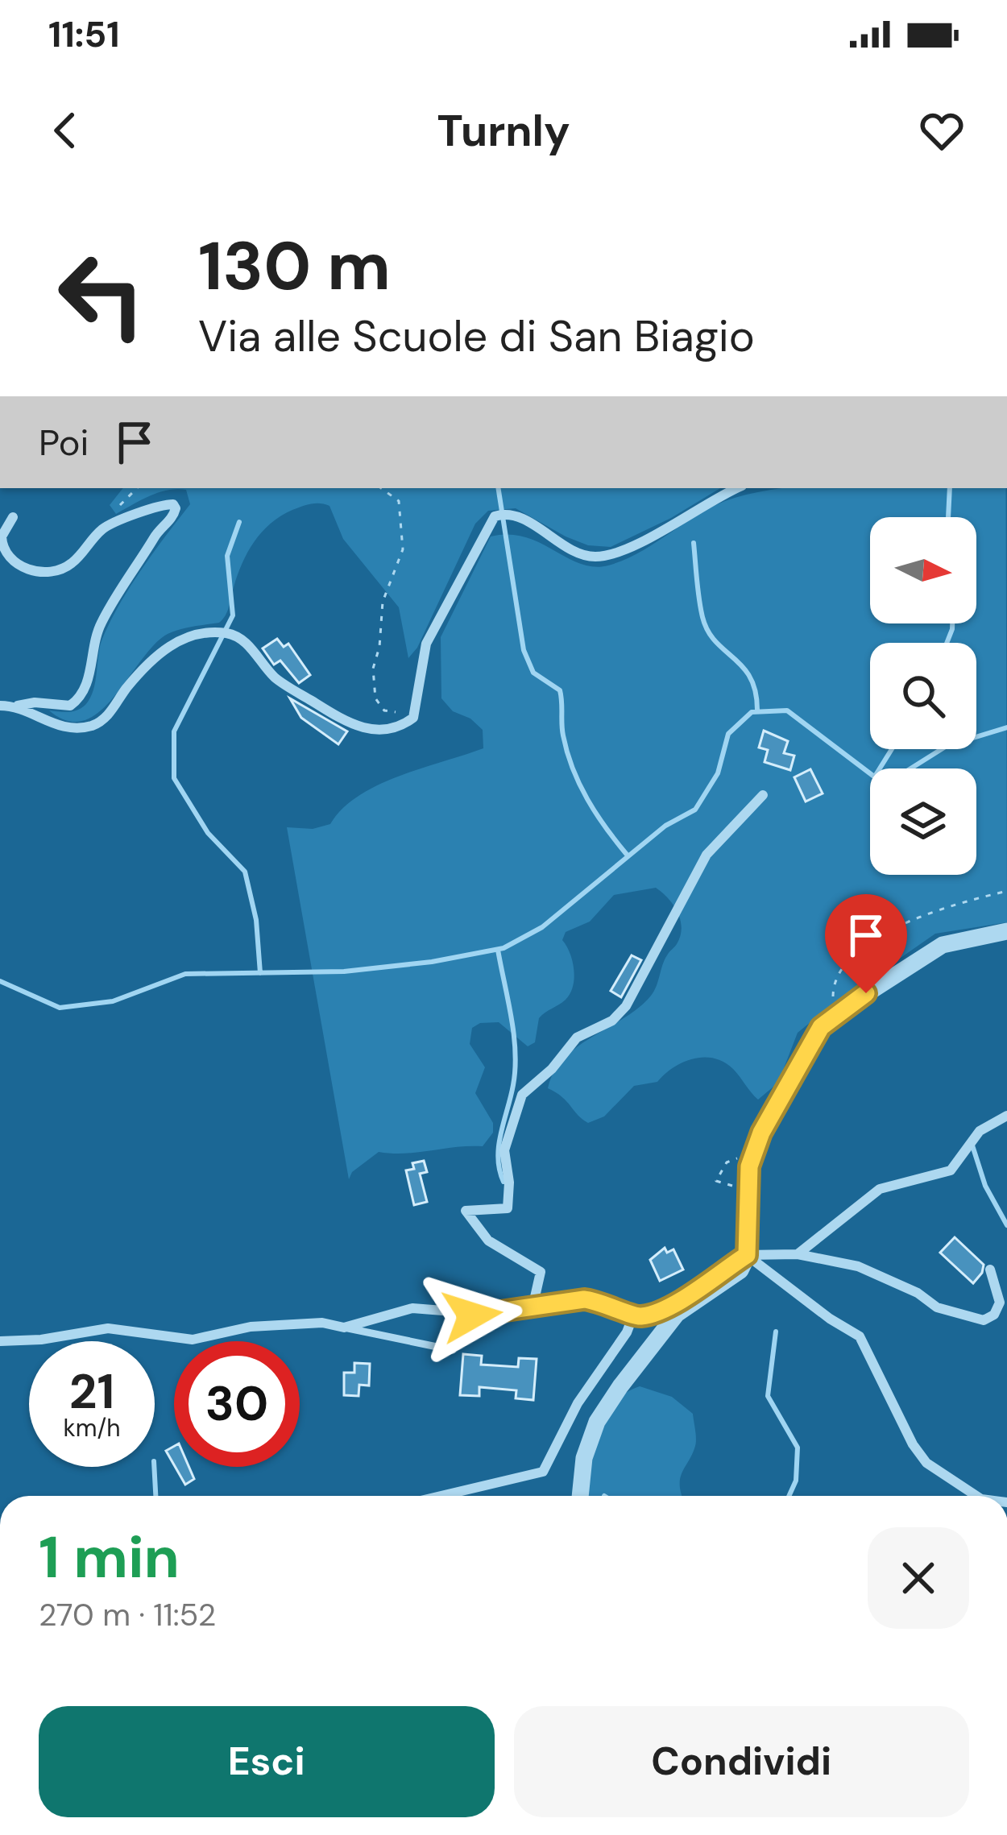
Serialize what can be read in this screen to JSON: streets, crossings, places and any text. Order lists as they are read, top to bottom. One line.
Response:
{"north":"right","page":{"status":"11:51","header":"Turnly","turn":["130 m","Via alle Scuole di San Biagio"],"then":"Poi","speed":"21 km/h","limit":"30","heading":["1 min","270 m · 11:52"],"buttons":["Esci","Condividi"]}}
